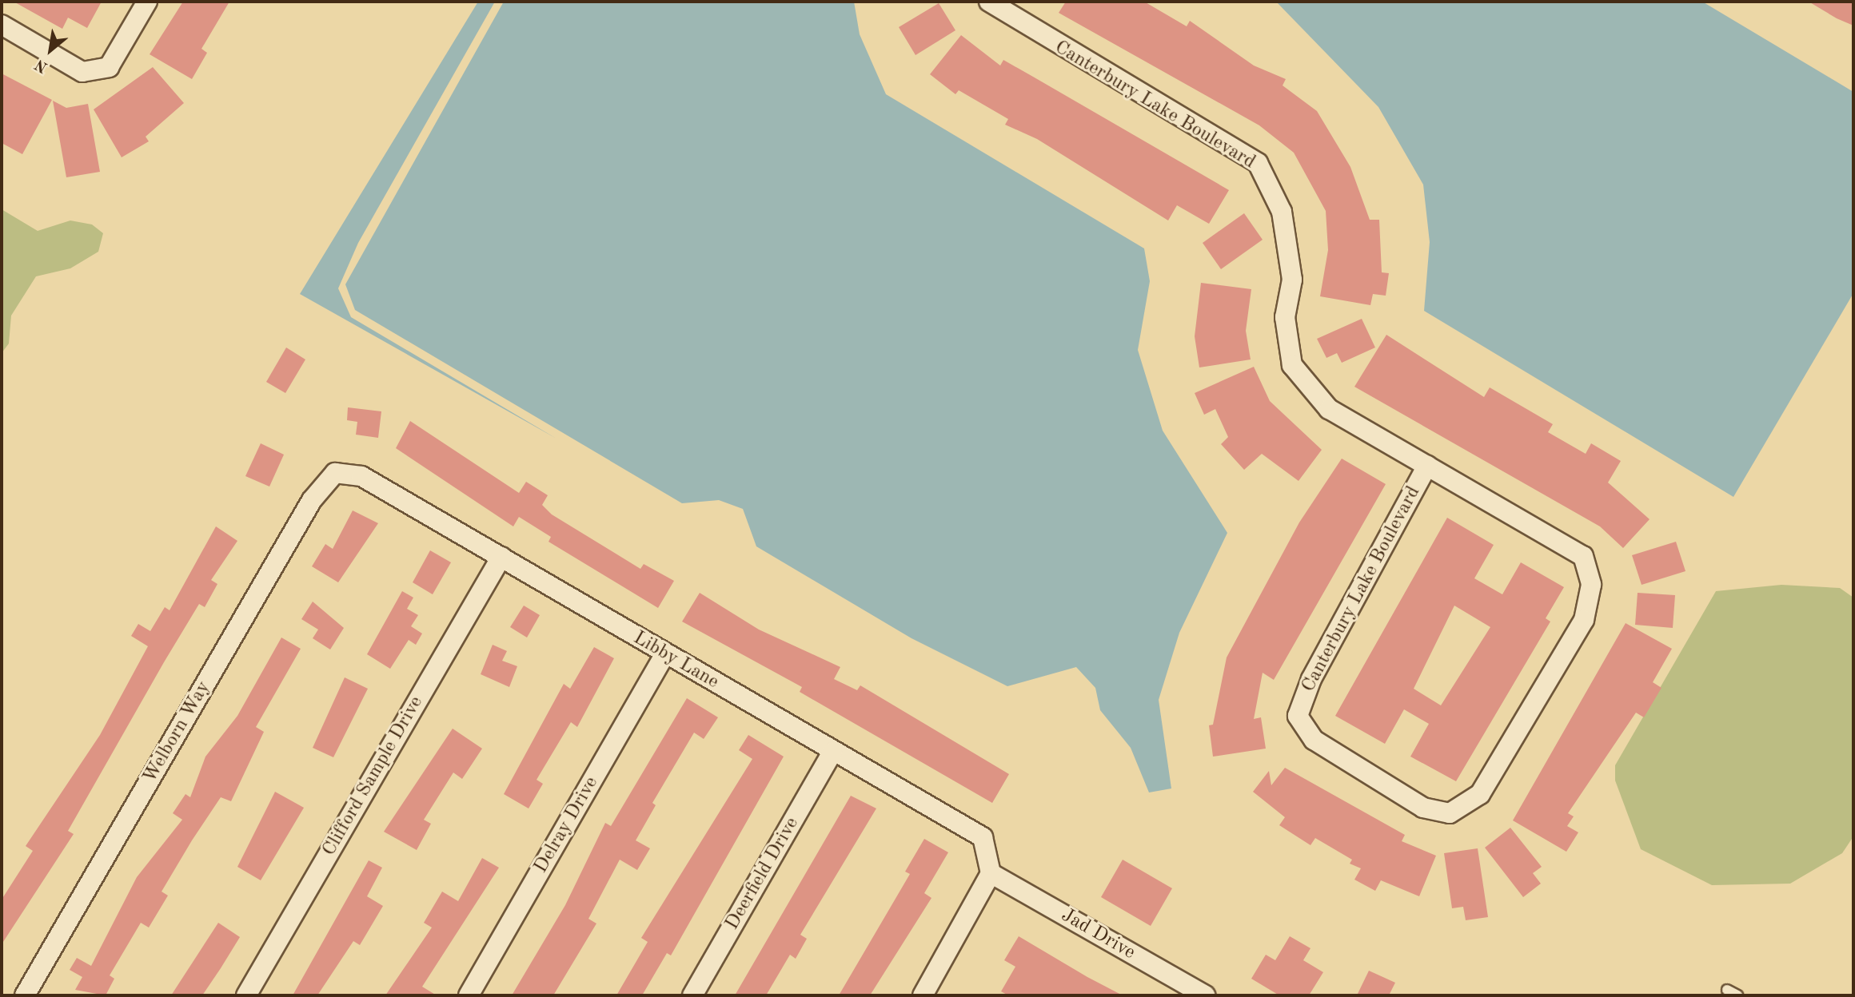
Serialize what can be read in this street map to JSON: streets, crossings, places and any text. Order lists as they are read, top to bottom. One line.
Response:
{"streets":{"street":["Canterbury Lake Boulevard","Libby Lane","Welborn Way","Clifford Sample Drive","Delray Drive","Deerfield Drive","Jad Drive"]},"crossings":[["Libby Lane","Welborn Way"],["Libby Lane","Clifford Sample Drive"],["Libby Lane","Delray Drive"],["Libby Lane","Deerfield Drive"],["Libby Lane","Jad Drive"]],"north":"bottom left"}
